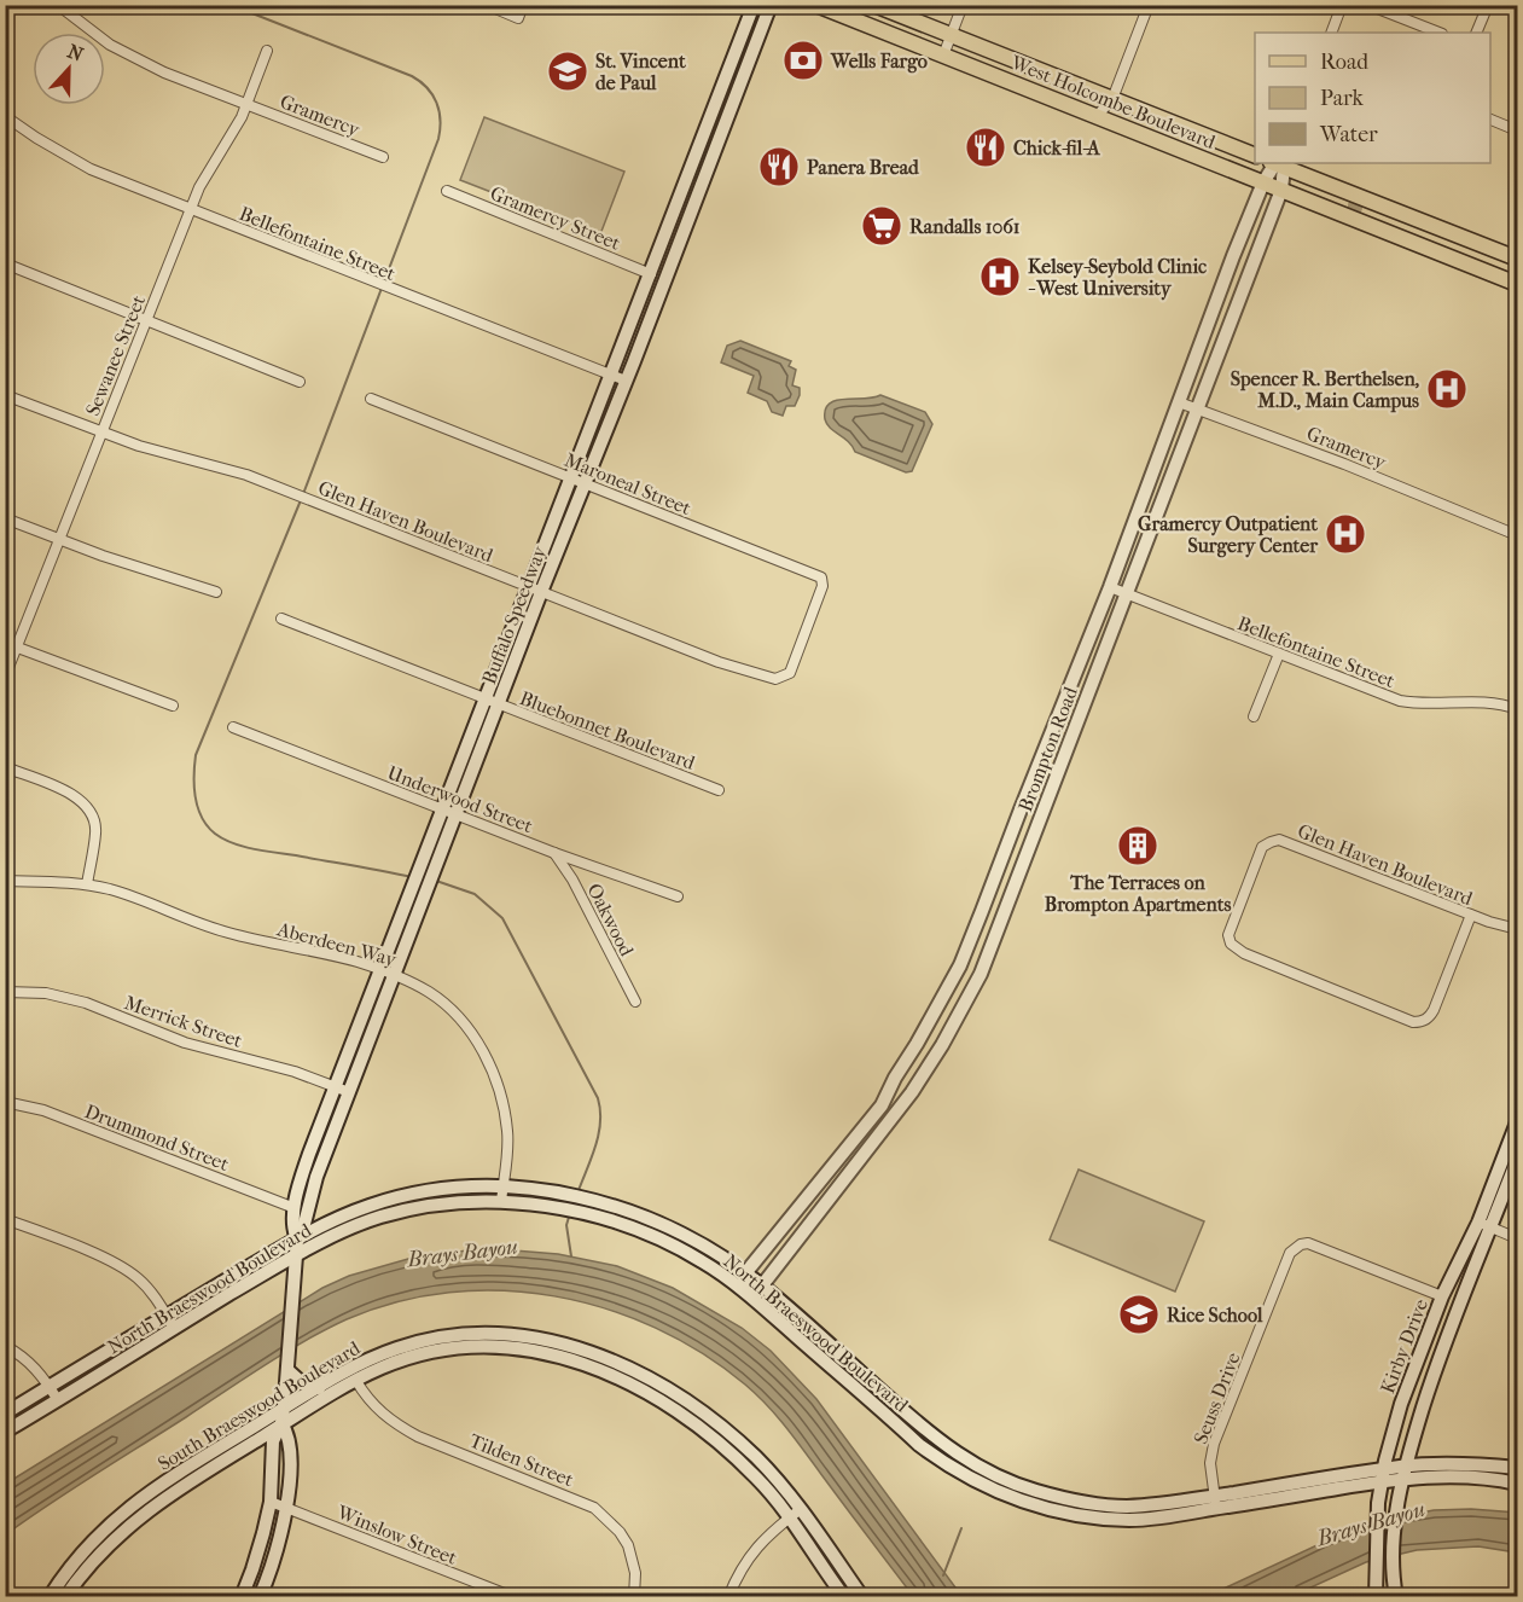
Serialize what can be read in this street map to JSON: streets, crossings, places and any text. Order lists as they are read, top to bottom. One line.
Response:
{"streets":{"main road":["West Holcombe Boulevard","Buffalo Speedway","Brompton Road","North Braeswood Boulevard","Kirby Drive","South Braeswood Boulevard"],"street":["Gramercy","Gramercy Street","Bellefontaine Street","Sewanee Street","Maroneal Street","Glen Haven Boulevard","Bluebonnet Boulevard","Underwood Street","Oakwood","Aberdeen Way","Merrick Street","Drummond Street","Seuss Drive","Tilden Street","Winslow Street"]},"crossings":[["West Holcombe Boulevard","Brompton Road"],["Gramercy","Sewanee Street"],["Gramercy","Brompton Road"],["Gramercy Street","Buffalo Speedway"],["Bellefontaine Street","Sewanee Street"],["Bellefontaine Street","Buffalo Speedway"],["Bellefontaine Street","Brompton Road"],["Sewanee Street","Glen Haven Boulevard"],["Maroneal Street","Glen Haven Boulevard"],["Maroneal Street","Buffalo Speedway"],["Glen Haven Boulevard","Buffalo Speedway"],["Buffalo Speedway","Bluebonnet Boulevard"],["Buffalo Speedway","Underwood Street"],["Buffalo Speedway","Aberdeen Way"],["Buffalo Speedway","Merrick Street"],["Buffalo Speedway","Drummond Street"],["Buffalo Speedway","North Braeswood Boulevard"],["Buffalo Speedway","South Braeswood Boulevard"],["Buffalo Speedway","Winslow Street"],["Brompton Road","North Braeswood Boulevard"],["Underwood Street","Oakwood"],["Aberdeen Way","North Braeswood Boulevard"],["North Braeswood Boulevard","Kirby Drive"],["North Braeswood Boulevard","Seuss Drive"],["Kirby Drive","Seuss Drive"],["South Braeswood Boulevard","Tilden Street"]],"water":["Brays Bayou"],"places":{"bank":["Wells Fargo"],"school or university":["St. Vincent de Paul","Rice School"],"restaurant":["Chick-fil-A","Panera Bread"],"supermarket":["Randalls 1061"],"hospital":["Kelsey-Seybold Clinic - West University","Spencer R. Berthelsen, M.D., Main Campus","Gramercy Outpatient Surgery Center"],"building":["The Terraces on Brompton Apartments"]},"legend":["Road","Park","Water"],"north":"top"}
